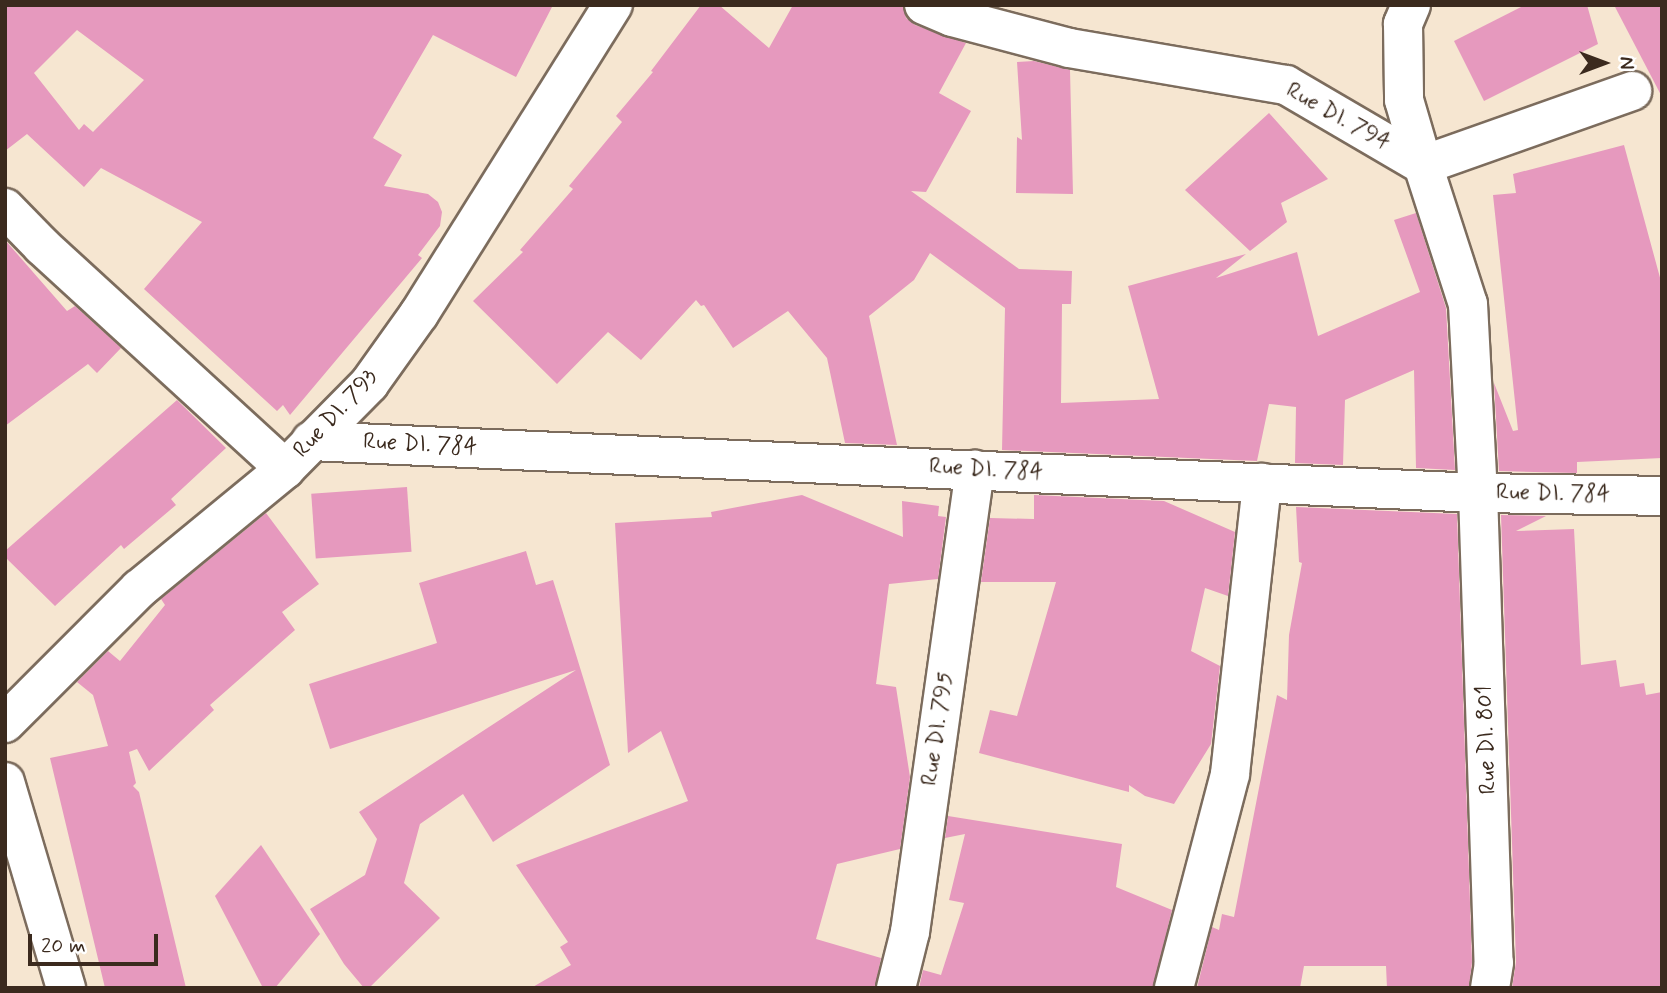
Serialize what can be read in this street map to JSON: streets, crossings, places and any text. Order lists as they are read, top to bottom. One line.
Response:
{"streets":{"street":["Rue DI. 794","Rue DI. 793","Rue DI. 784","Rue DI. 795","Rue DI. 801"]},"crossings":[["Rue DI. 793","Rue DI. 784"],["Rue DI. 784","Rue DI. 795"],["Rue DI. 784","Rue DI. 801"]],"scale_bar":"20 m","north":"right"}
